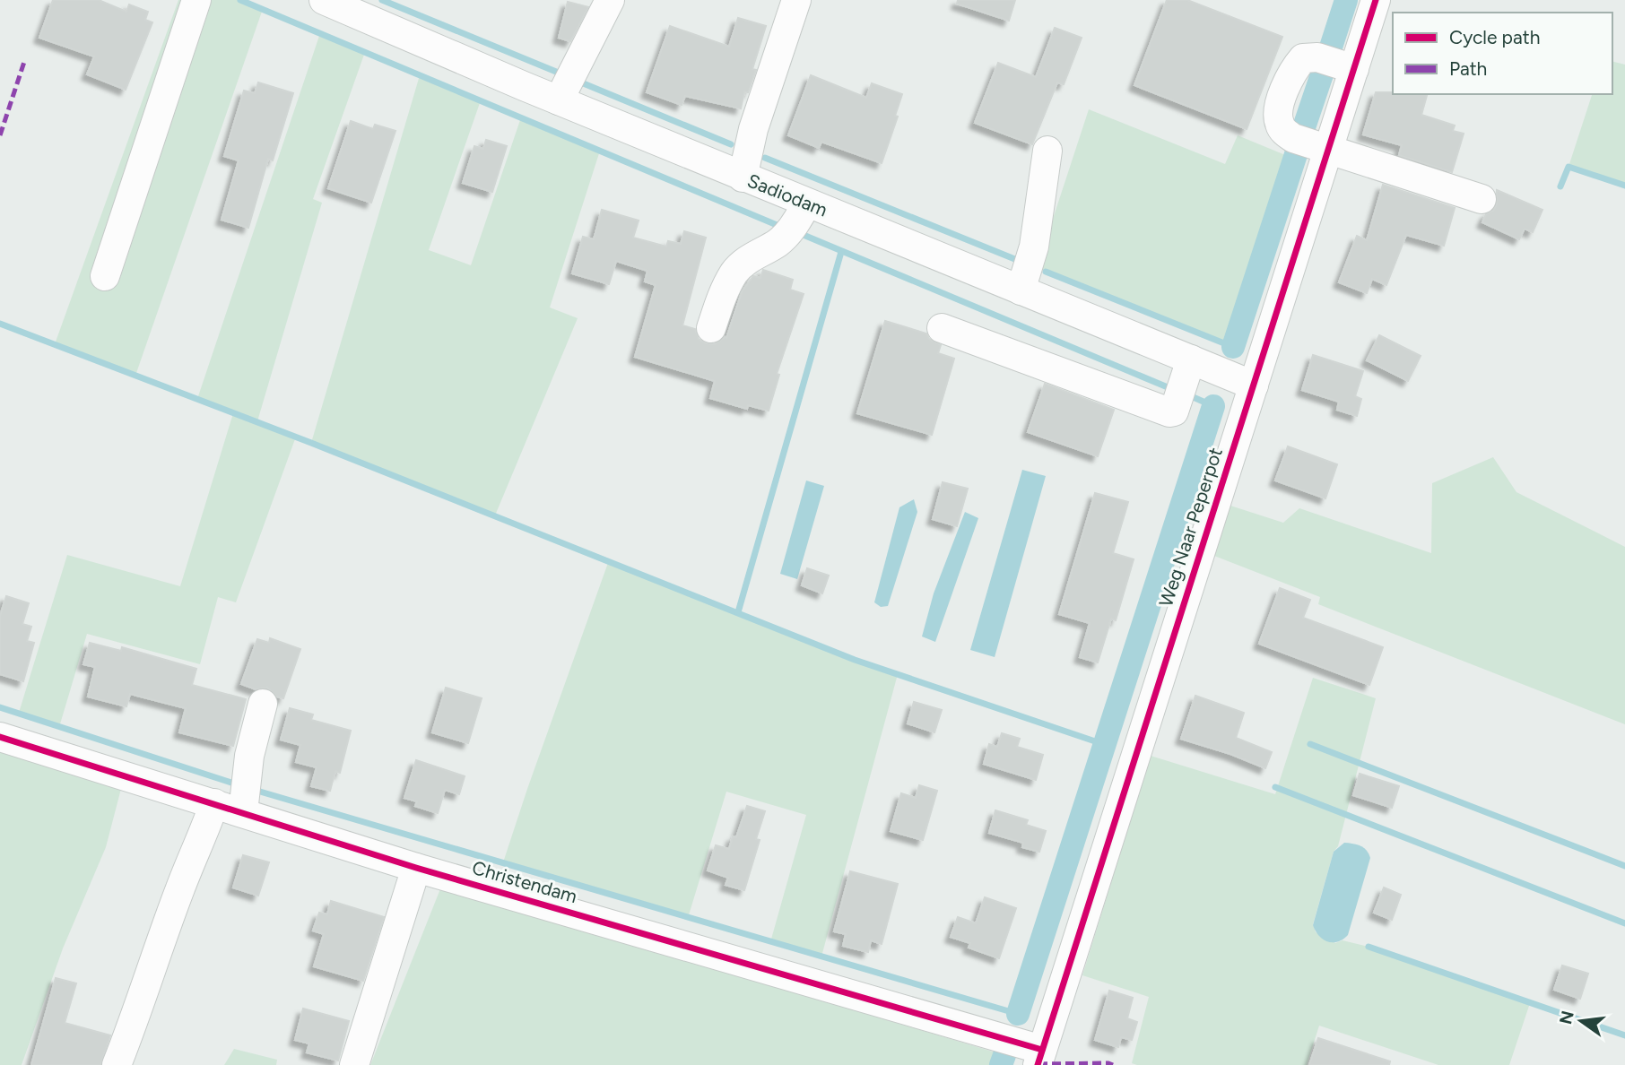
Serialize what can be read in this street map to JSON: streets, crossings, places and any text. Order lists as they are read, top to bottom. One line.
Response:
{"streets":{"street":["Sadiodam","Weg Naar Peperpot","Christendam"]},"crossings":[["Sadiodam","Weg Naar Peperpot"],["Weg Naar Peperpot","Christendam"]],"legend":["Cycle path","Path"],"north":"left"}
